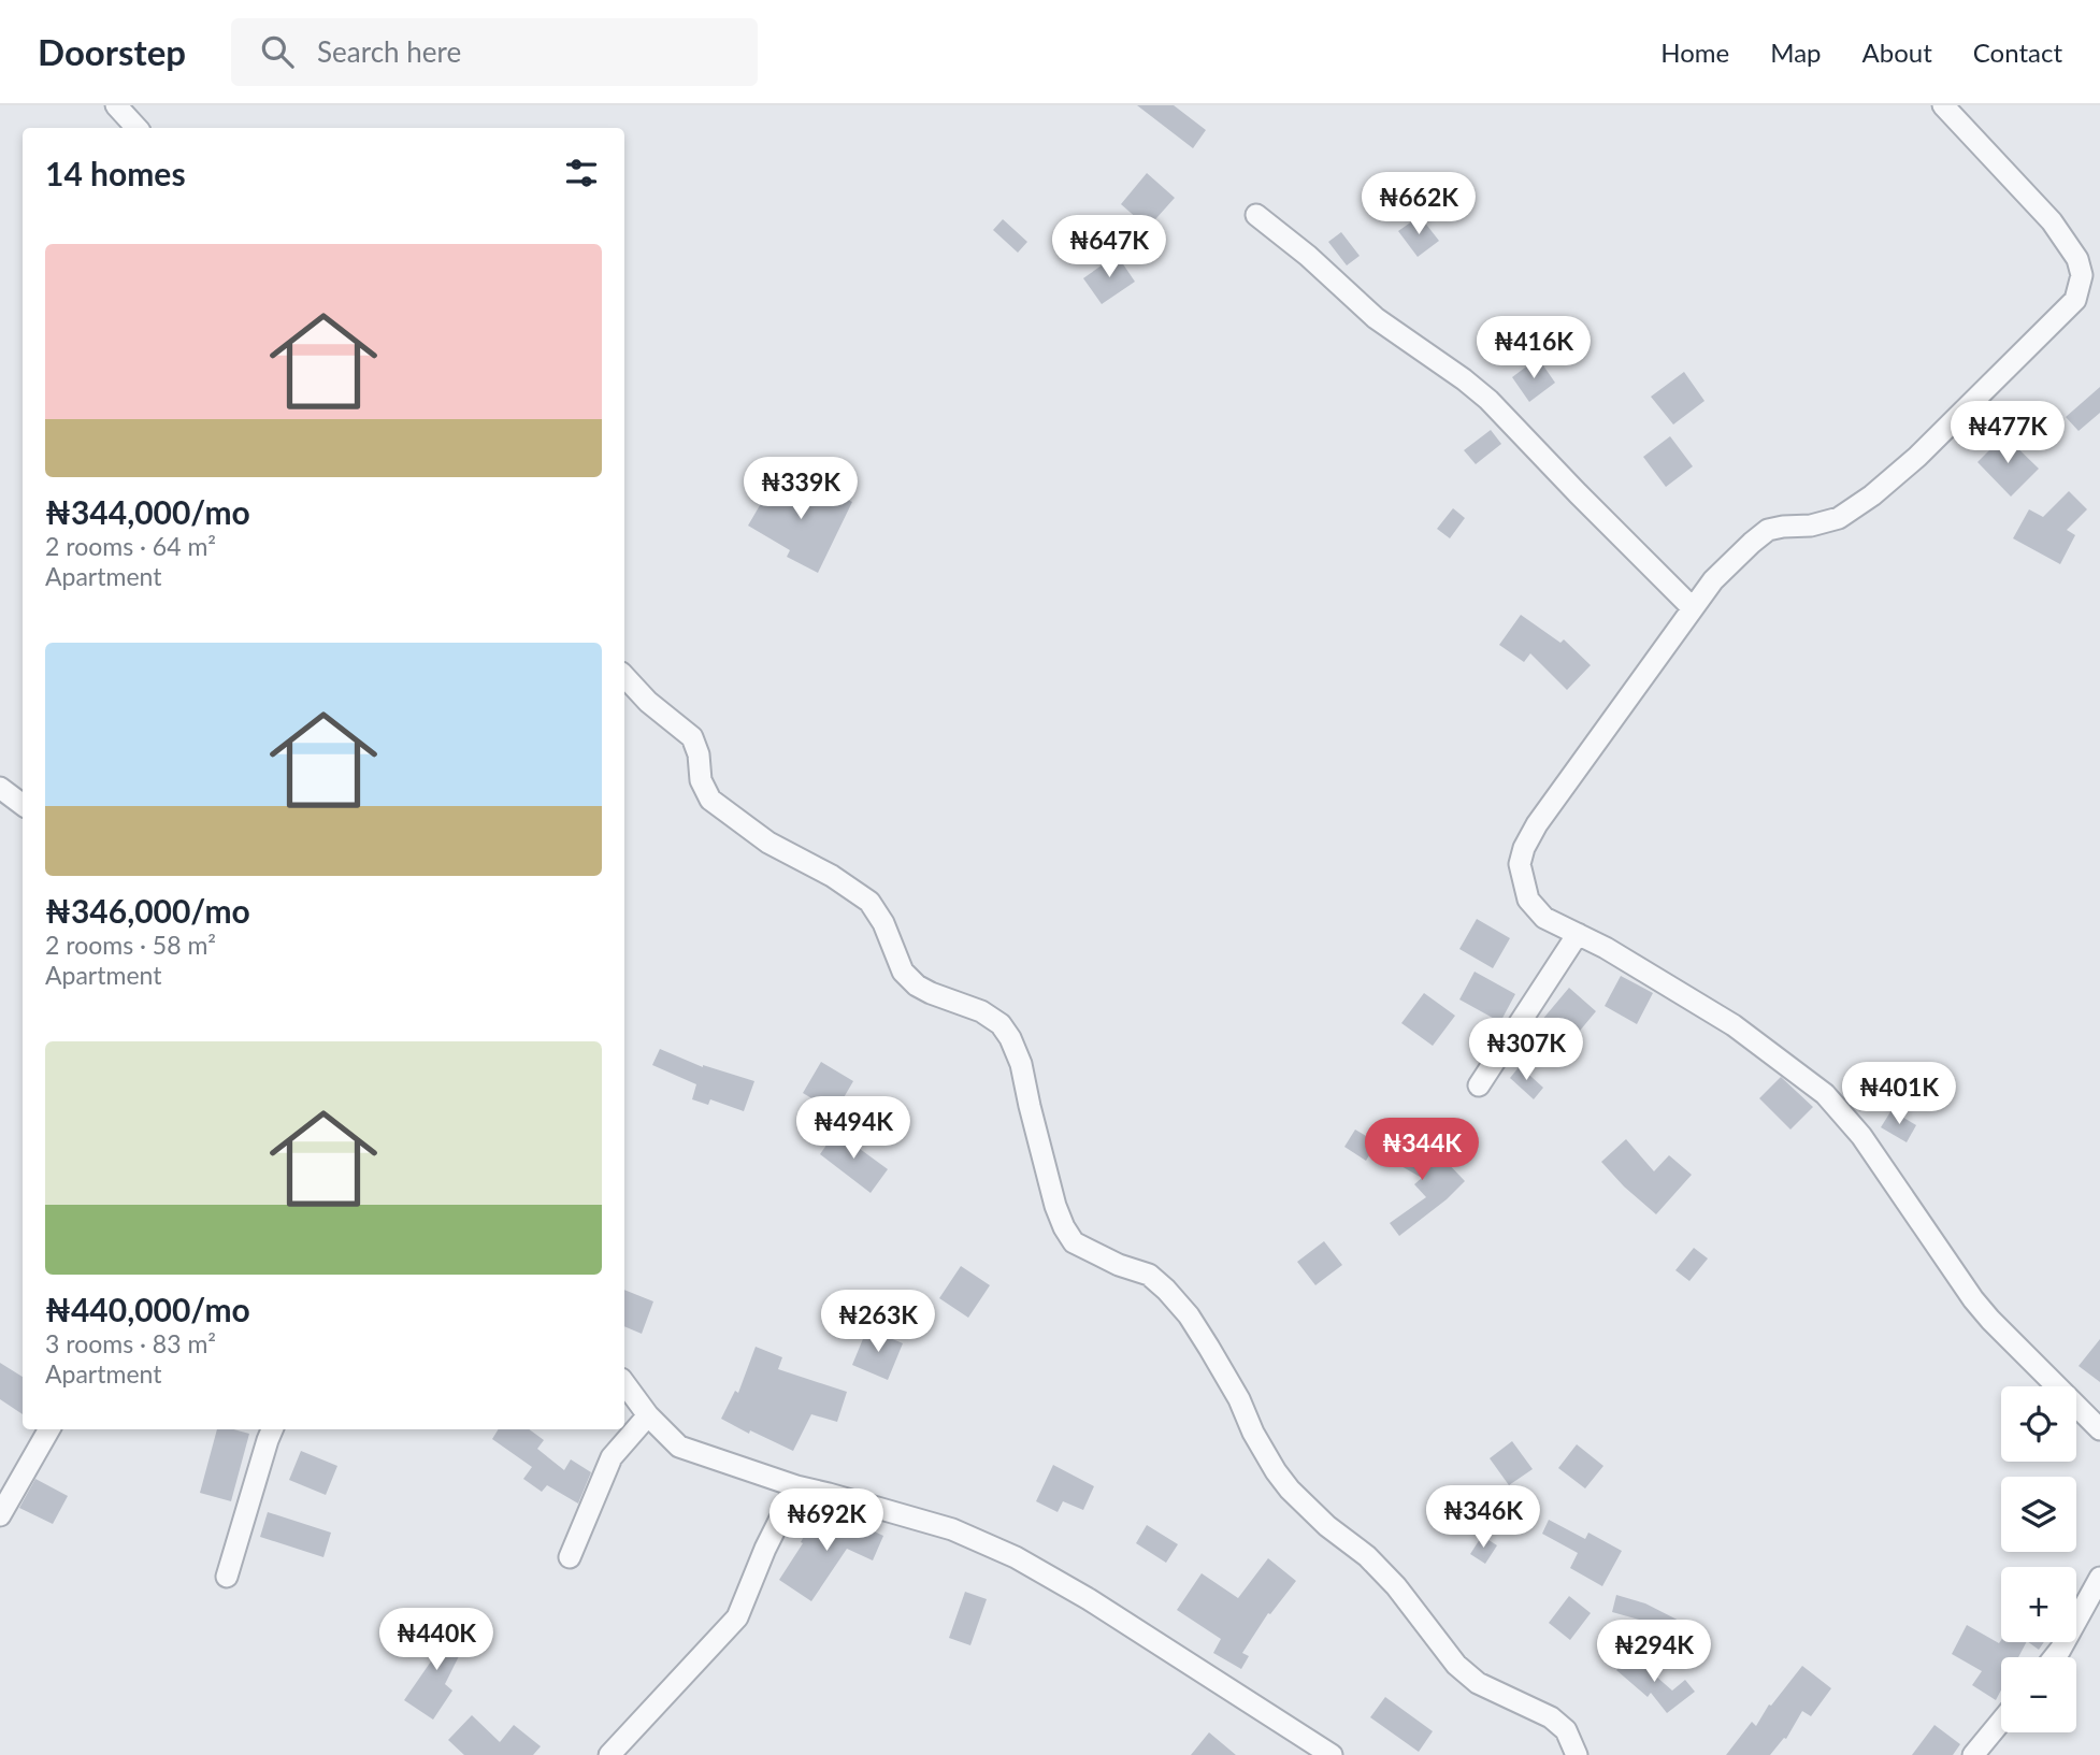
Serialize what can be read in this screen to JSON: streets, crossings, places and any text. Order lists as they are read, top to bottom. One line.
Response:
{"page":{"header":"Doorstep","search":"Search here","nav":["Home","Map","About","Contact"],"heading":"14 homes","price":["₦662K","₦647K","₦416K","₦477K","₦339K","₦307K","₦401K","₦494K","₦344K","₦263K","₦346K","₦692K","₦440K","₦294K"],"list":[{"name":"₦344,000/mo","note":"2 rooms · 64 m² · Apartment"},{"name":"₦346,000/mo","note":"2 rooms · 58 m² · Apartment"},{"name":"₦440,000/mo","note":"3 rooms · 83 m² · Apartment"}],"map_buttons":["+","−"]}}
